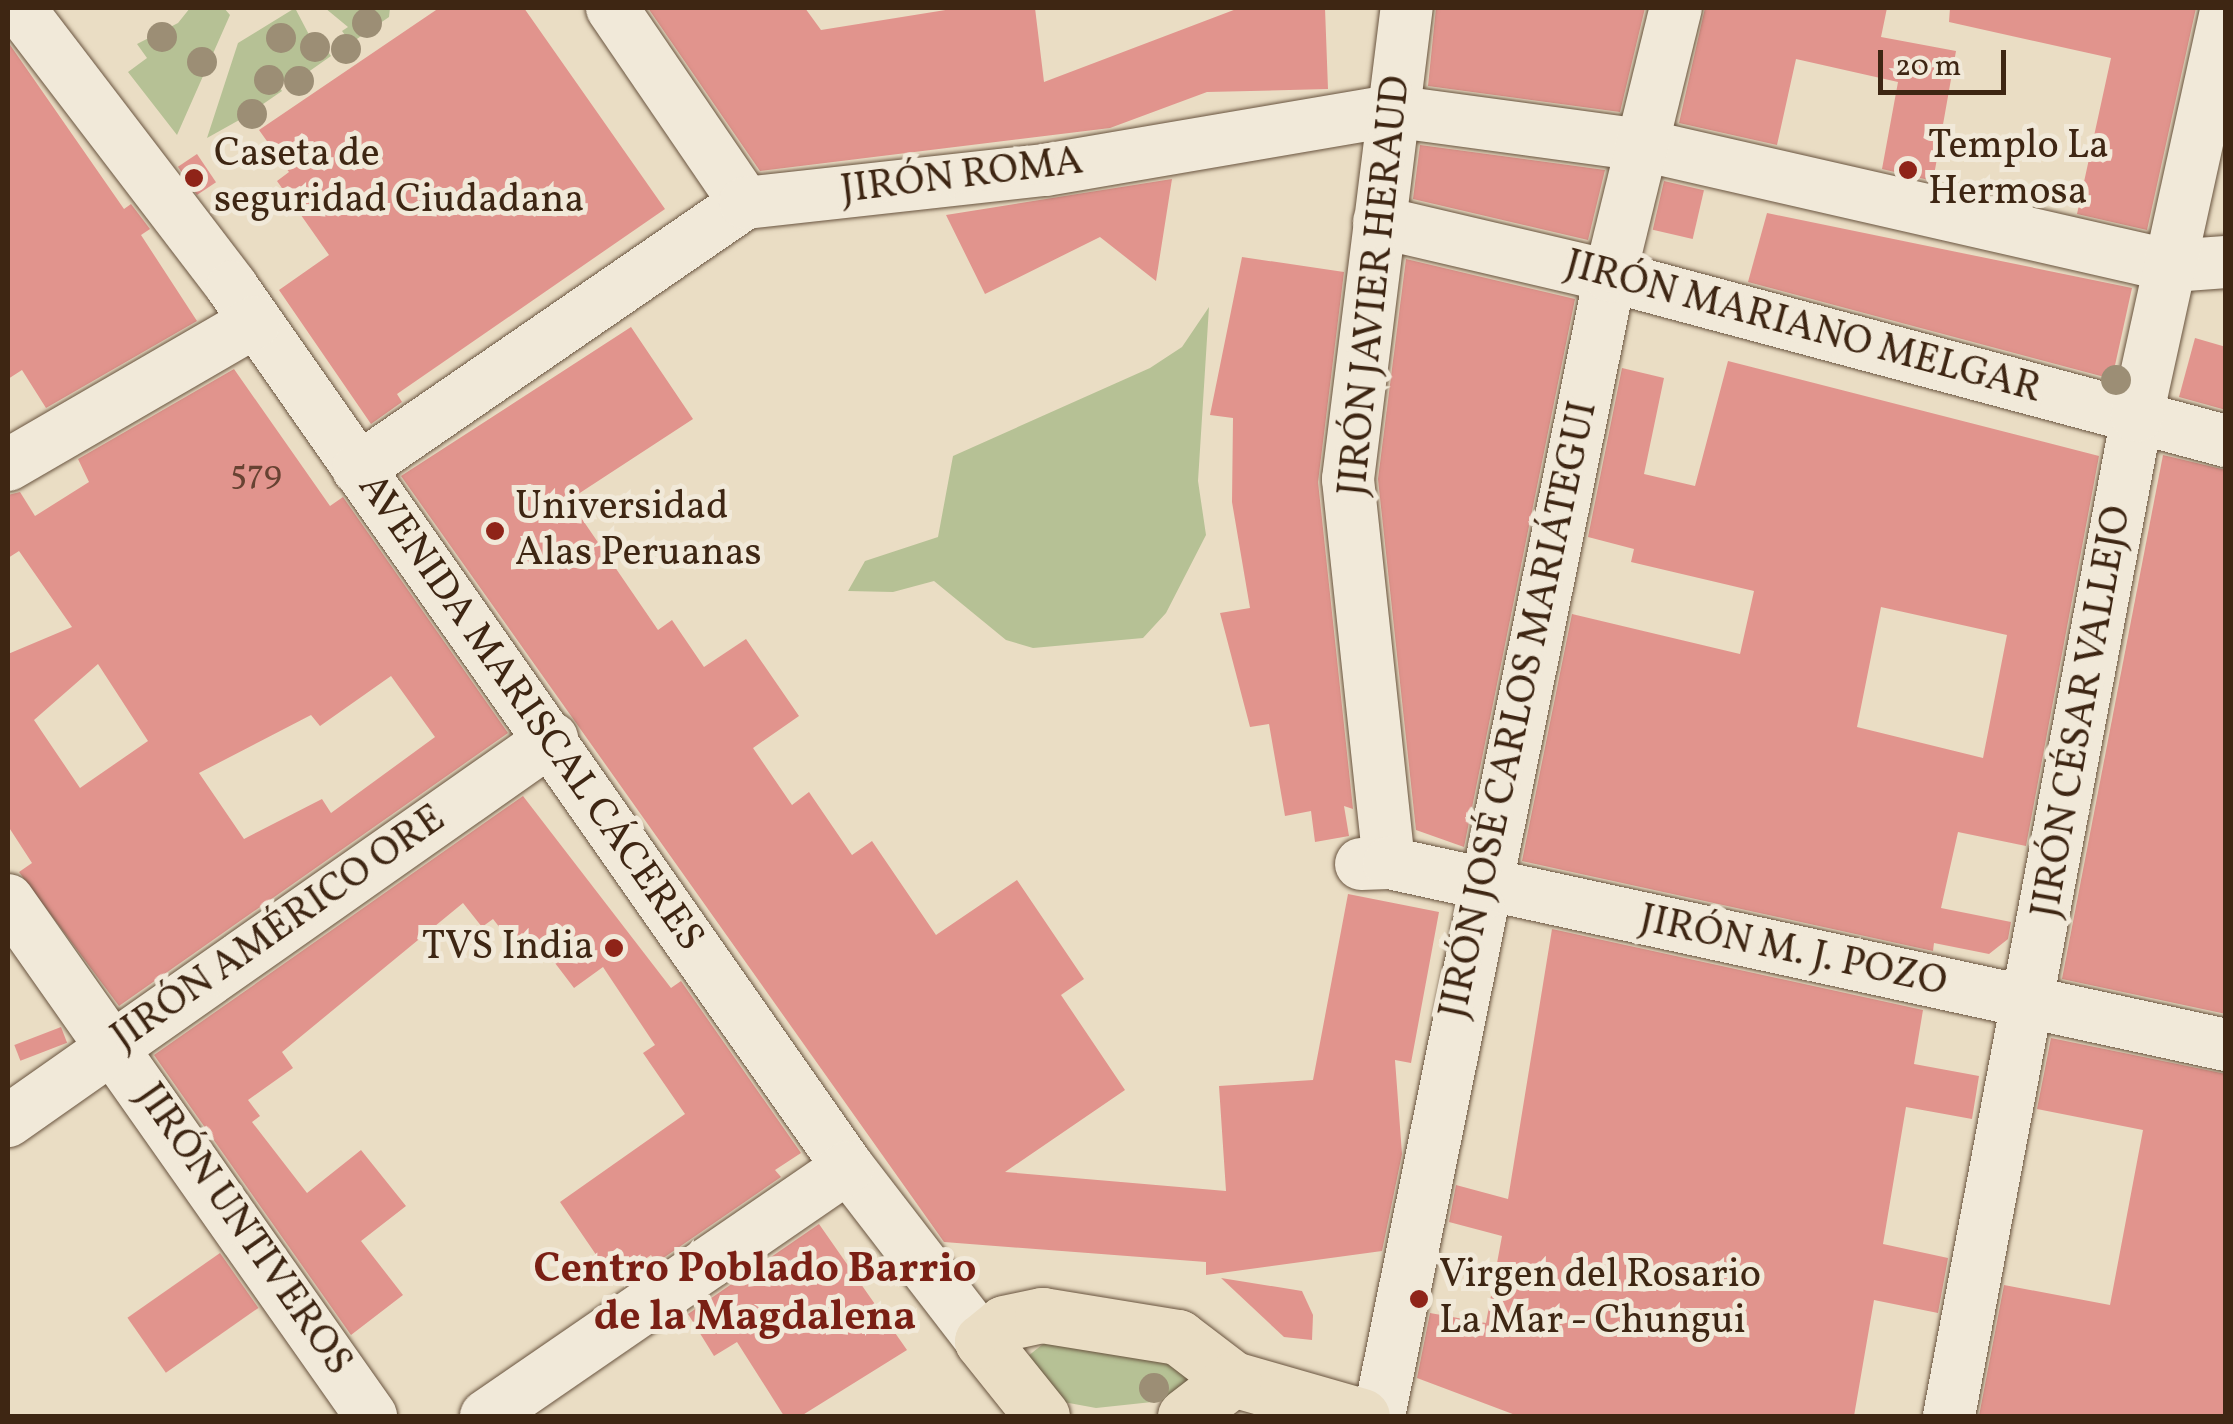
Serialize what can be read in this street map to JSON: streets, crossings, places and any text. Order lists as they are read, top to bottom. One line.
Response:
{"streets":{"highway":["AVENIDA MARISCAL CÁCERES"],"street":["JIRÓN ROMA","JIRÓN JAVIER HERAUD","JIRÓN MARIANO MELGAR","JIRÓN JOSÉ CARLOS MARIÁTEGUI","JIRÓN CÉSAR VALLEJO","JIRÓN AMÉRICO ORE","JIRÓN M. J. POZO","JIRÓN UNTIVEROS"]},"crossings":[["JIRÓN ROMA","JIRÓN JAVIER HERAUD"],["JIRÓN ROMA","JIRÓN JOSÉ CARLOS MARIÁTEGUI"],["JIRÓN ROMA","JIRÓN CÉSAR VALLEJO"],["JIRÓN ROMA","AVENIDA MARISCAL CÁCERES"],["JIRÓN JAVIER HERAUD","JIRÓN MARIANO MELGAR"],["JIRÓN JAVIER HERAUD","JIRÓN M. J. POZO"],["JIRÓN MARIANO MELGAR","JIRÓN JOSÉ CARLOS MARIÁTEGUI"],["JIRÓN MARIANO MELGAR","JIRÓN CÉSAR VALLEJO"],["JIRÓN JOSÉ CARLOS MARIÁTEGUI","JIRÓN M. J. POZO"],["JIRÓN CÉSAR VALLEJO","JIRÓN M. J. POZO"],["AVENIDA MARISCAL CÁCERES","JIRÓN AMÉRICO ORE"],["JIRÓN AMÉRICO ORE","JIRÓN UNTIVEROS"]],"districts":["Centro Poblado Barrio de la Magdalena"],"places":["Templo La Hermosa","Caseta de seguridad Ciudadana","Universidad Alas Peruanas","TVS India","Virgen del Rosario La Mar - Chungui"],"house_numbers":["579"],"scale_bar":"20 m"}
